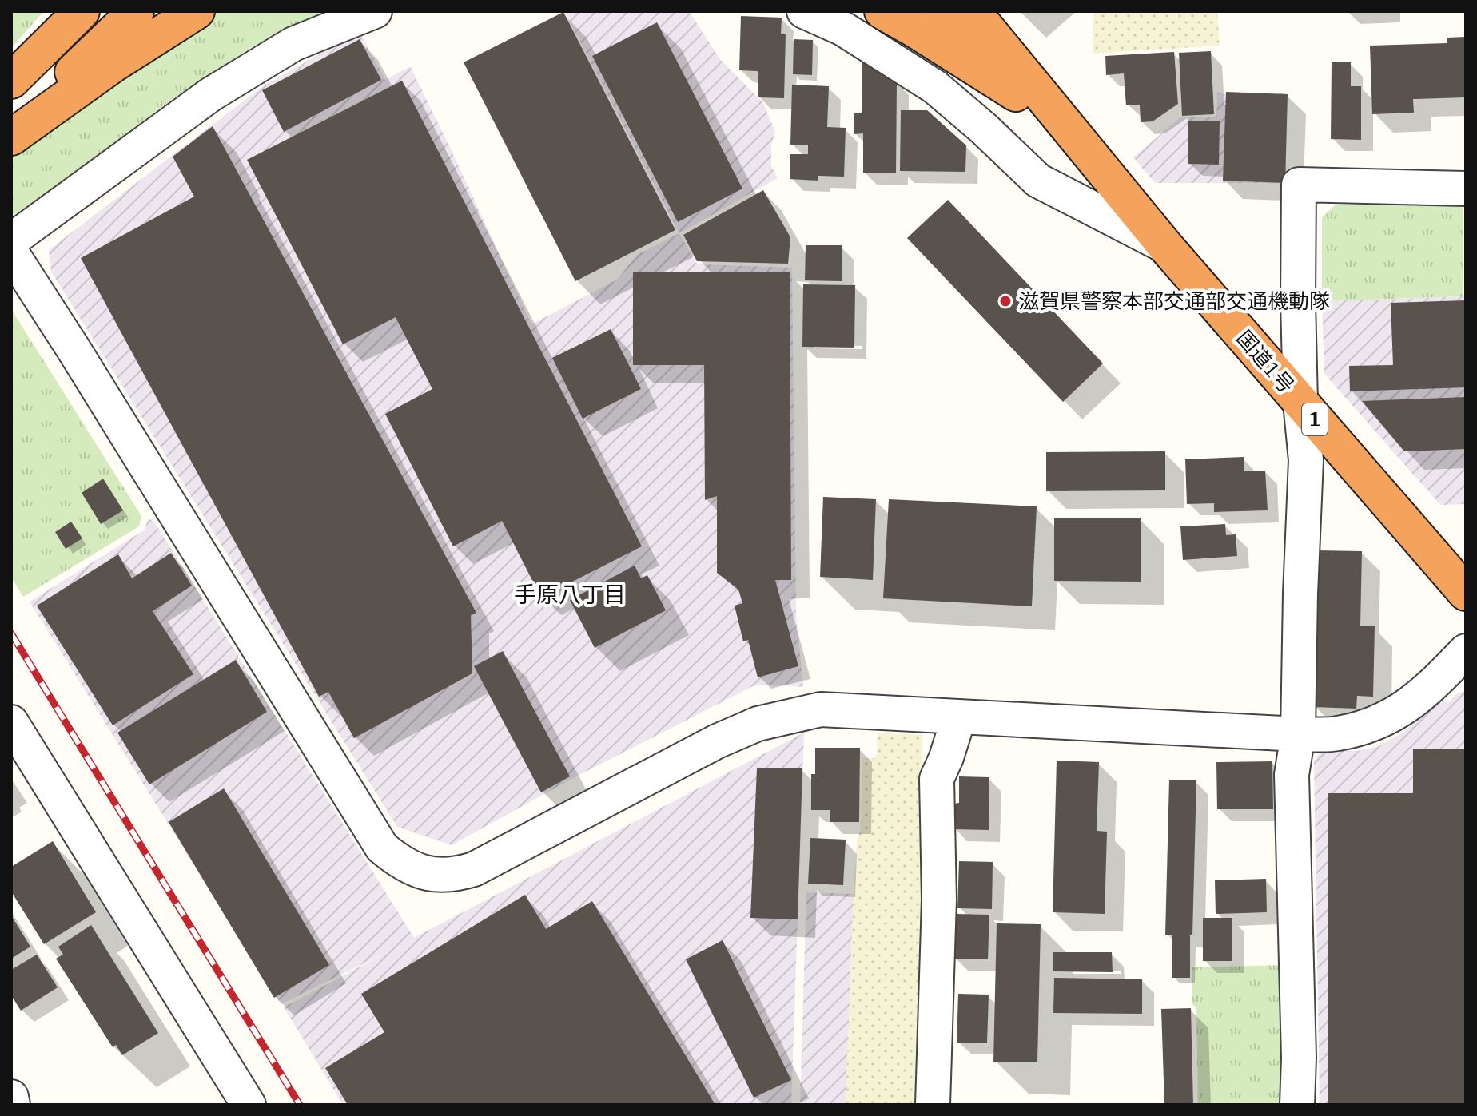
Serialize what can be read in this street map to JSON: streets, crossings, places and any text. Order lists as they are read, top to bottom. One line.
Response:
{"streets":{"highway":["国道1号","1"]},"districts":["手原八丁目"],"places":["滋賀県警察本部交通部交通機動隊"]}
